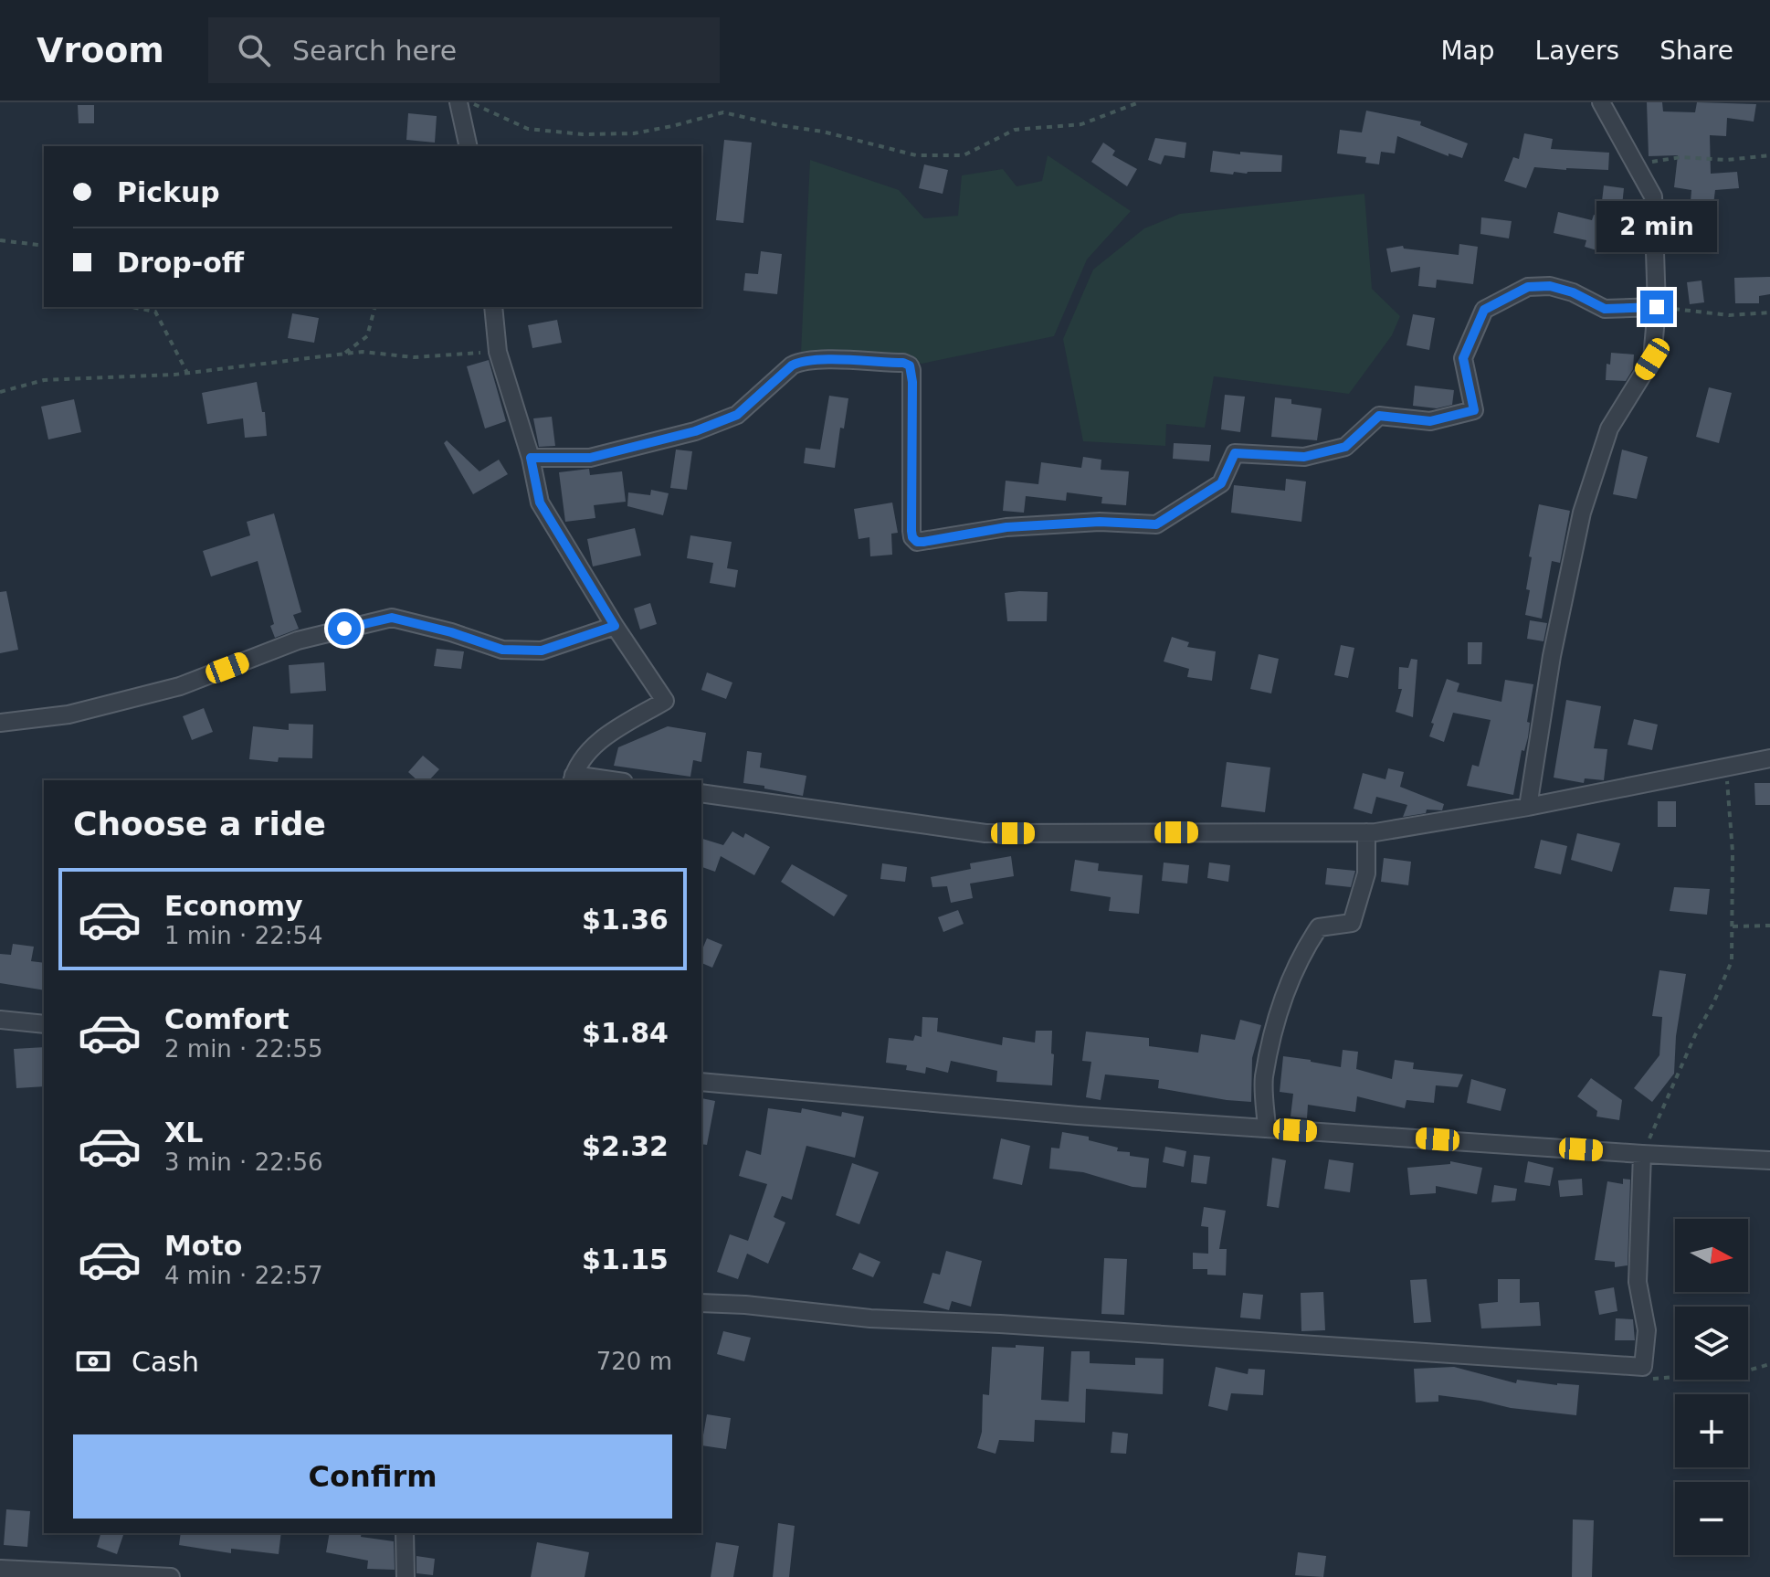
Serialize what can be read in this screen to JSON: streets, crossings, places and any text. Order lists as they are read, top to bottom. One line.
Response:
{"north":"right","page":{"header":"Vroom","search":"Search here","nav":["Map","Layers","Share"],"banner":["Pickup","Drop-off"],"bubble":"2 min","heading":"Choose a ride","list":[{"name":"Economy","note":"1 min · 22:54","value":"$1.36"},{"name":"Comfort","note":"2 min · 22:55","value":"$1.84"},{"name":"XL","note":"3 min · 22:56","value":"$2.32"},{"name":"Moto","note":"4 min · 22:57","value":"$1.15"}],"map_buttons":["+","−"],"pay":["Cash","720 m"],"buttons":"Confirm"}}
